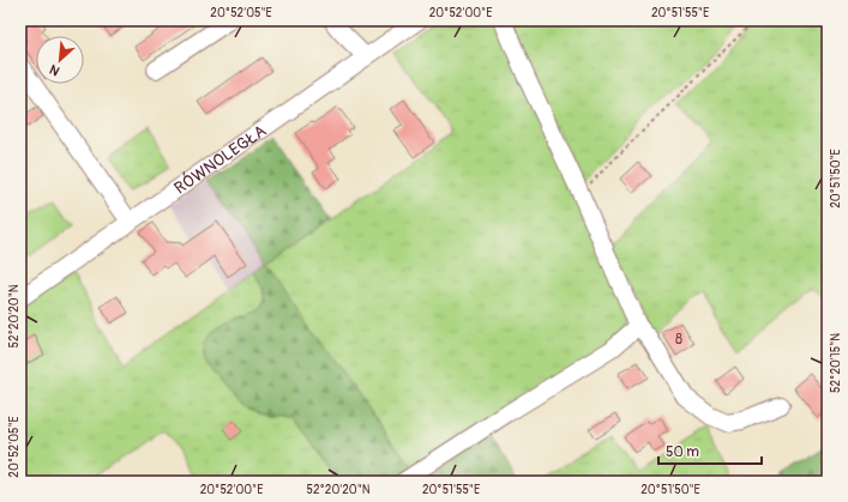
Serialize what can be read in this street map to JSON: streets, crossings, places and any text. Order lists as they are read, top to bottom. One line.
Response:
{"streets":{"street":["RÓWNOLEGŁA"]},"house_numbers":["8"],"scale_bar":"50 m","north":"bottom left","coordinates":["20°52'05\"E","20°52'00\"E","20°51'55\"E","20°51'50\"E","52°20'20\"N","52°20'15\"N"]}
